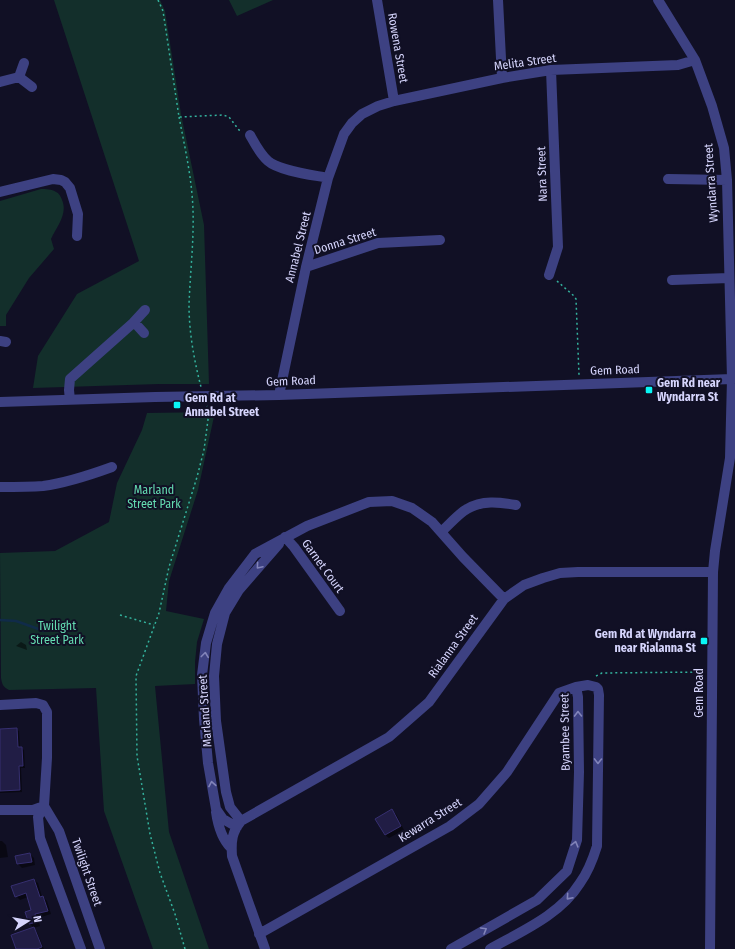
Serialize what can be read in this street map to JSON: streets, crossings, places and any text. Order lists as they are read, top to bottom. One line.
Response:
{"streets":{"street":["Rowena Street","Melita Street","Nara Street","Wyndarra Street","Donna Street","Annabel Street","Gem Road","Garnet Court","Rialanna Street","Marland Street","Byambee Street","Kewarra Street","Twilight Street"]},"crossings":[["Rowena Street","Melita Street"],["Melita Street","Nara Street"],["Melita Street","Wyndarra Street"],["Melita Street","Annabel Street"],["Wyndarra Street","Gem Road"],["Donna Street","Annabel Street"],["Annabel Street","Gem Road"],["Gem Road","Rialanna Street"],["Garnet Court","Marland Street"],["Rialanna Street","Marland Street"],["Marland Street","Kewarra Street"],["Byambee Street","Kewarra Street"]],"parks":["Marland Street Park","Twilight Street Park"],"places":{"transit":["Gem Rd near Wyndarra St","Gem Rd at Annabel Street","Gem Rd at Wyndarra near Rialanna St"]},"north":"right"}
